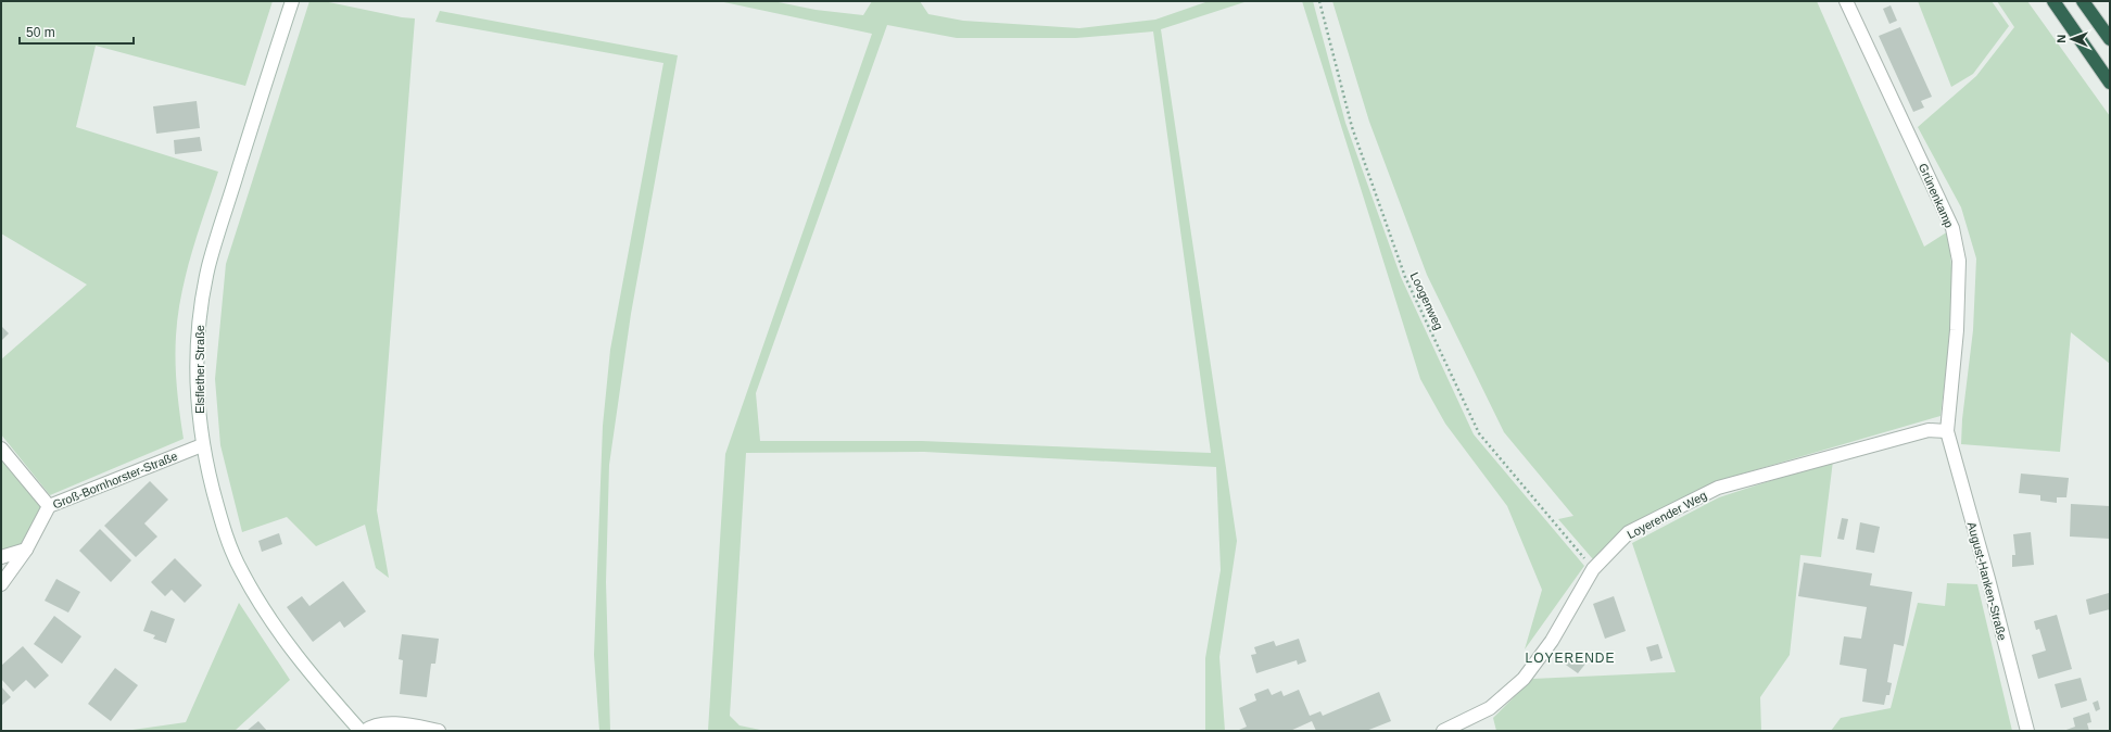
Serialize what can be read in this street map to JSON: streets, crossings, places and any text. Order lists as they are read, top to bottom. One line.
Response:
{"streets":{"street":["Grünenkamp","Elsflether Straße","Groß-Bornhorster-Straße","Loyerender Weg","August-Hanken-Straße"],"path":["Loogenweg"]},"crossings":[["Grünenkamp","Loyerender Weg"],["Grünenkamp","August-Hanken-Straße"],["Loogenweg","Loyerender Weg"],["Elsflether Straße","Groß-Bornhorster-Straße"],["Loyerender Weg","August-Hanken-Straße"]],"districts":["LOYERENDE"],"scale_bar":"50 m","north":"left"}
